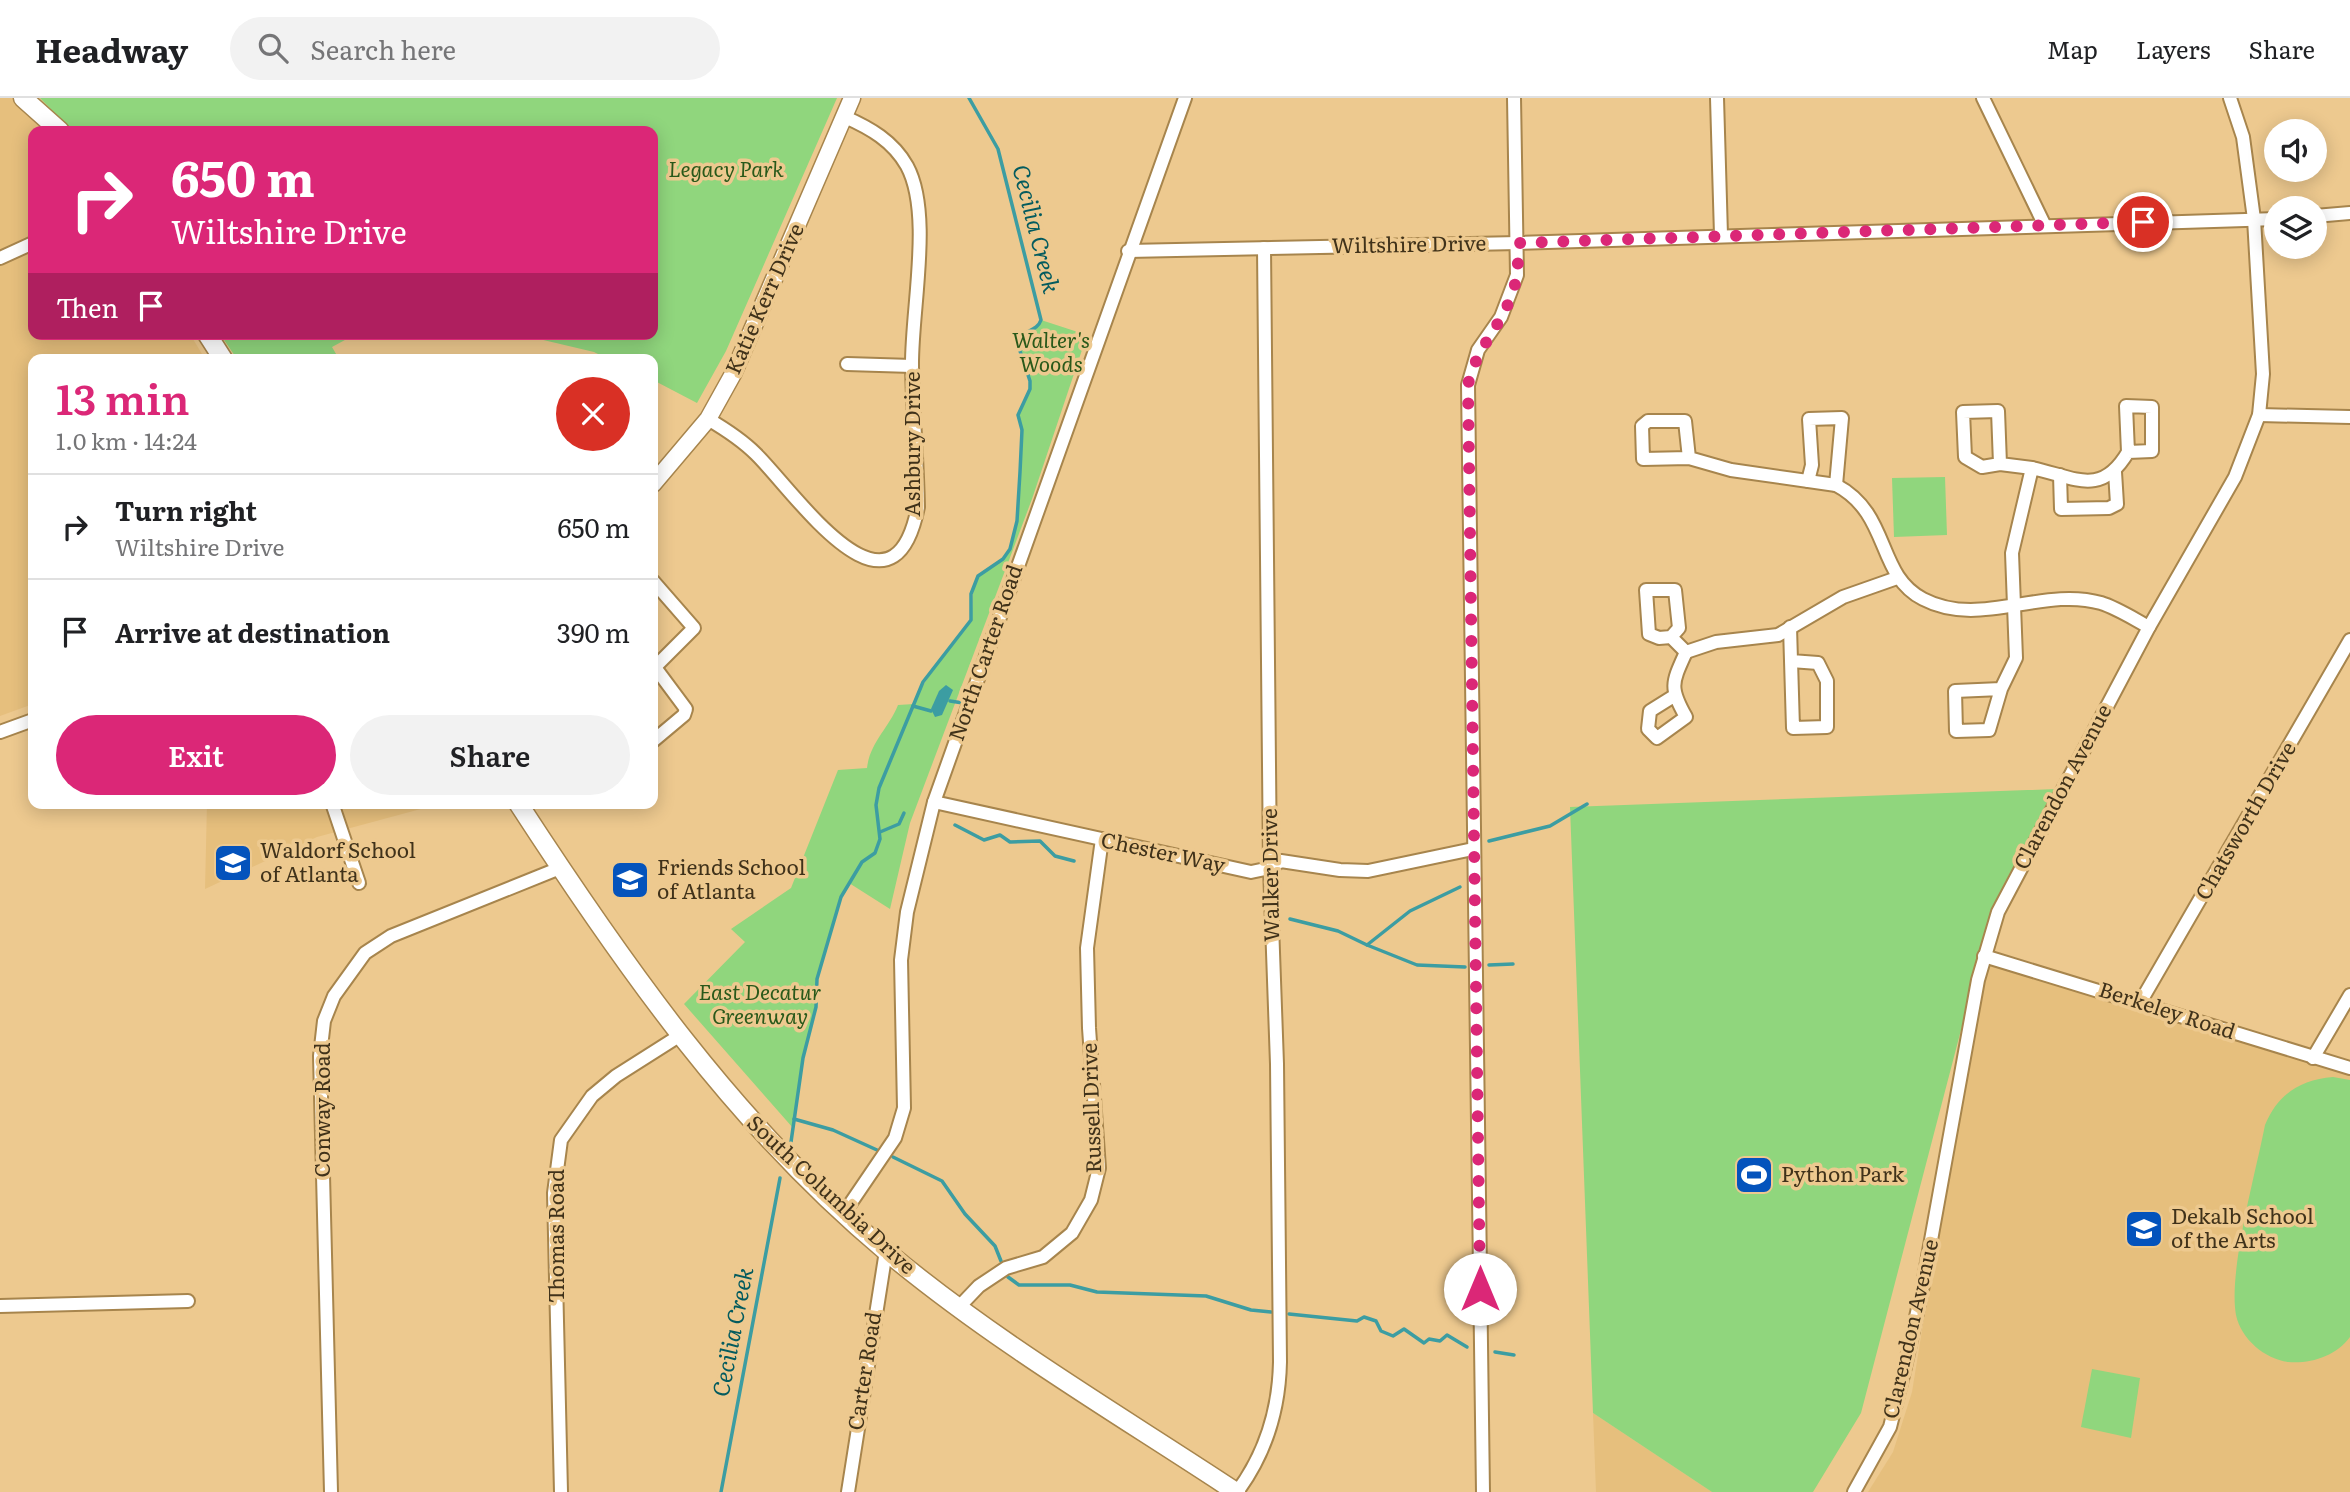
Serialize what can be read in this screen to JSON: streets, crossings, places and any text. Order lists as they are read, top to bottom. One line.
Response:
{"streets":{"main road":["South Columbia Drive"],"street":["Wiltshire Drive","Katie Kerr Drive","Ashbury Drive","North Carter Road","Clarendon Avenue","Chatsworth Drive","Chester Way","Walker Drive","Berkeley Road","Russell Drive","Conway Road","Thomas Road","Carter Road"]},"crossings":[["Wiltshire Drive","North Carter Road"],["Wiltshire Drive","Clarendon Avenue"],["Wiltshire Drive","Walker Drive"],["Katie Kerr Drive","Ashbury Drive"],["North Carter Road","Chester Way"],["North Carter Road","South Columbia Drive"],["Clarendon Avenue","Berkeley Road"],["Chatsworth Drive","Berkeley Road"],["Chester Way","Walker Drive"],["Chester Way","Russell Drive"],["Walker Drive","South Columbia Drive"],["Russell Drive","South Columbia Drive"],["Conway Road","South Columbia Drive"],["South Columbia Drive","Thomas Road"],["South Columbia Drive","Carter Road"]],"water":["Cecilia Creek"],"parks":["Legacy Park","Walter's Woods","East Decatur Greenway"],"places":{"school or university":["Waldorf School of Atlanta","Friends School of Atlanta","Dekalb School of the Arts"],"sports":["Python Park"]},"page":{"header":"Headway","search":"Search here","nav":["Map","Layers","Share"],"turn":["650 m","Wiltshire Drive"],"then":"Then","heading":["13 min","1.0 km · 14:24"],"list":[{"name":"Turn right","note":"Wiltshire Drive","value":"650 m"},{"name":"Arrive at destination","value":"390 m"}],"buttons":["Exit","Share"]}}
